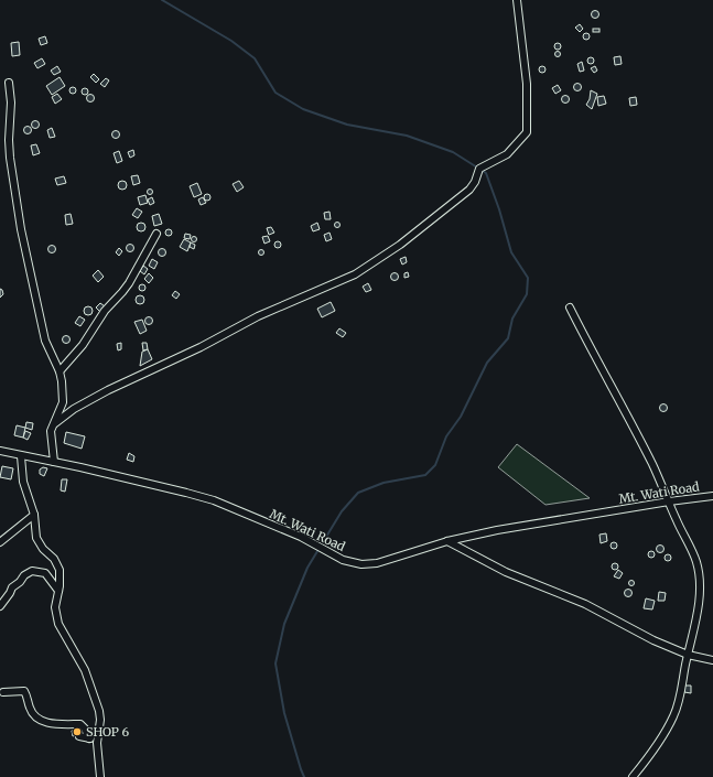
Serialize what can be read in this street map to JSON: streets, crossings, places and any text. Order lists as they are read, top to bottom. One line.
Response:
{"streets":{"street":["Mt. Wati Road"]},"places":["SHOP 6"]}
